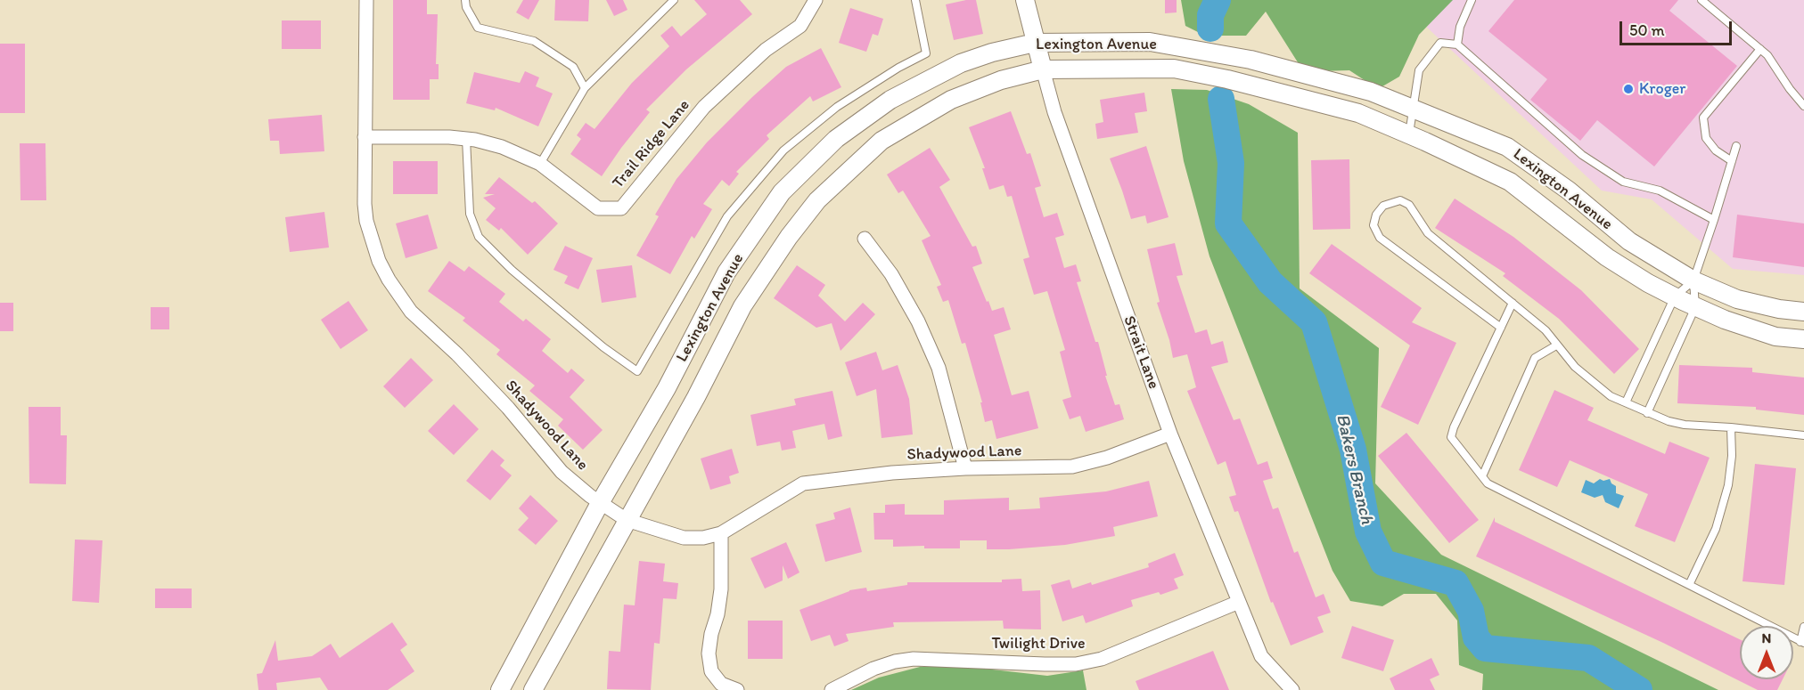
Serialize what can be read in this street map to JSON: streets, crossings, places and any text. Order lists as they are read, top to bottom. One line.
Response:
{"streets":{"street":["Lexington Avenue","Trail Ridge Lane","Strait Lane","Shadywood Lane","Twilight Drive"]},"crossings":[["Lexington Avenue","Strait Lane"],["Lexington Avenue","Shadywood Lane"],["Trail Ridge Lane","Shadywood Lane"],["Strait Lane","Shadywood Lane"],["Strait Lane","Twilight Drive"]],"water":["Bakers Branch"],"places":["Kroger"],"scale_bar":"50 m","north":"top"}
